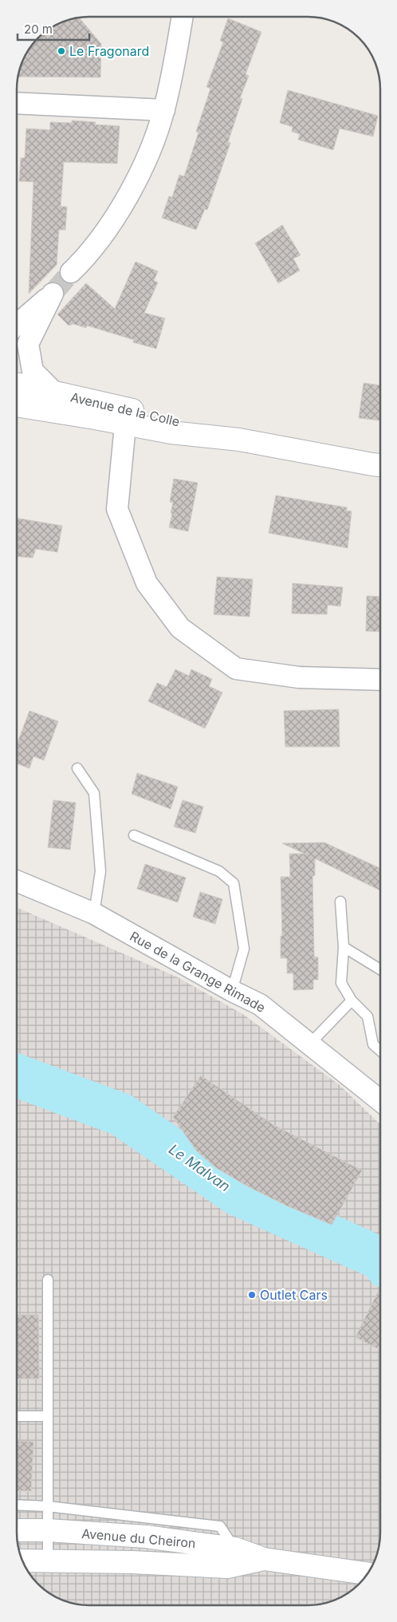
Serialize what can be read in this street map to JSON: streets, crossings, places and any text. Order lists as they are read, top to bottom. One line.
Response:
{"streets":{"main road":["Avenue de la Colle","Avenue du Cheiron"],"street":["Rue de la Grange Rimade"]},"water":["Le Malvan"],"places":["Le Fragonard","Outlet Cars"],"scale_bar":"20 m"}
